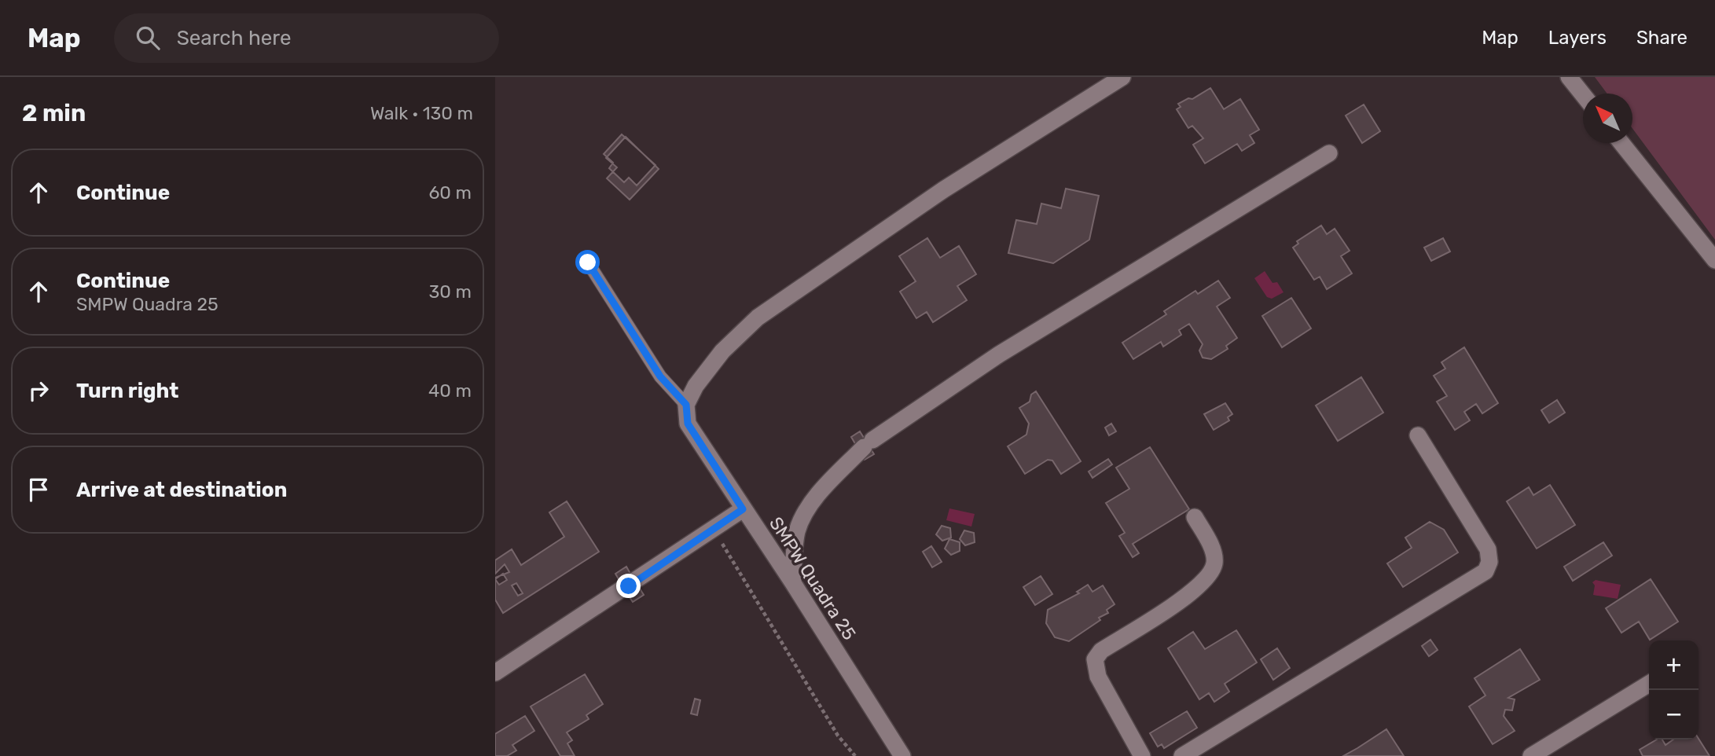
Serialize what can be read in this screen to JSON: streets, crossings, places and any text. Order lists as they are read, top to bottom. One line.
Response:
{"streets":{"street":["SMPW Quadra 25"]},"north":"top left","page":{"header":"Map","search":"Search here","nav":["Map","Layers","Share"],"heading":["2 min","Walk · 130 m"],"list":[["Continue","60 m"],["Continue","SMPW Quadra 25","30 m"],["Turn right","40 m"],"Arrive at destination"],"map_buttons":["+","−"]}}
